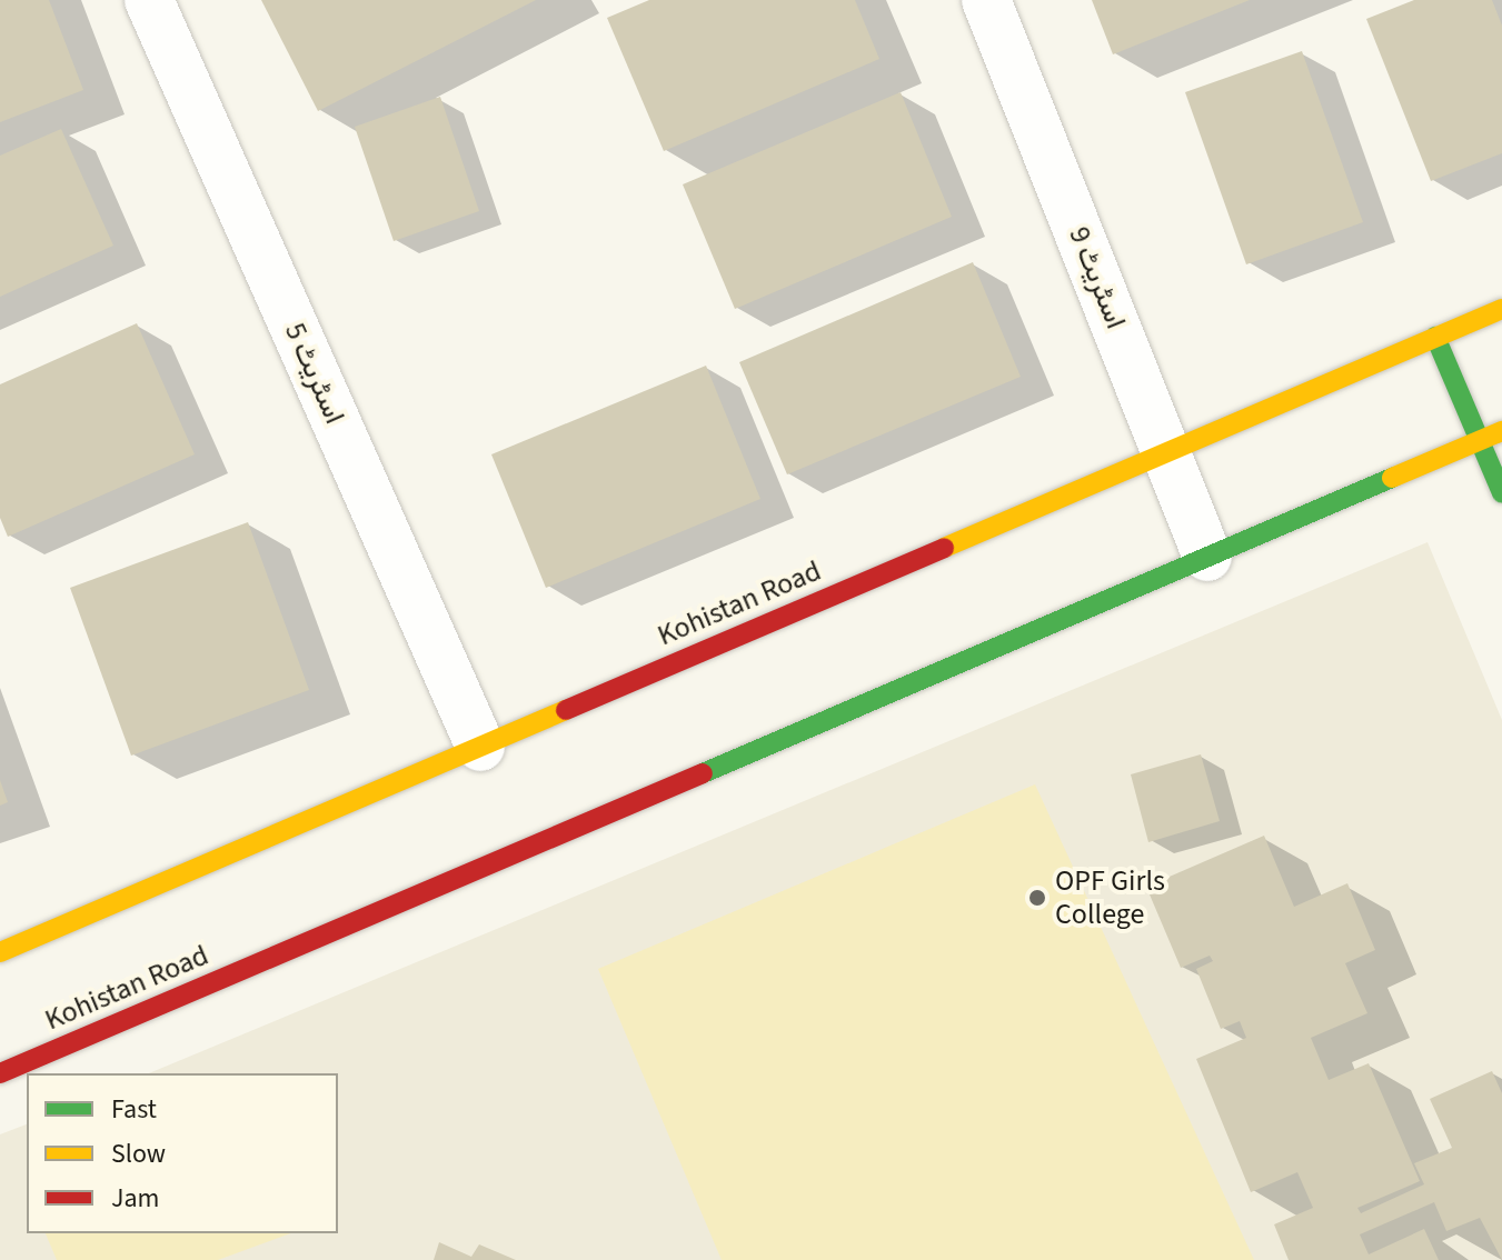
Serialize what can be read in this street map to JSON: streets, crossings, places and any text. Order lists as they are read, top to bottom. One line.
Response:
{"streets":{"street":["اسٹریٹ 9","اسٹریٹ 5","Kohistan Road"]},"crossings":[["اسٹریٹ 9","Kohistan Road"],["اسٹریٹ 5","Kohistan Road"]],"places":["OPF Girls College"],"legend":["Fast","Slow","Jam"]}
